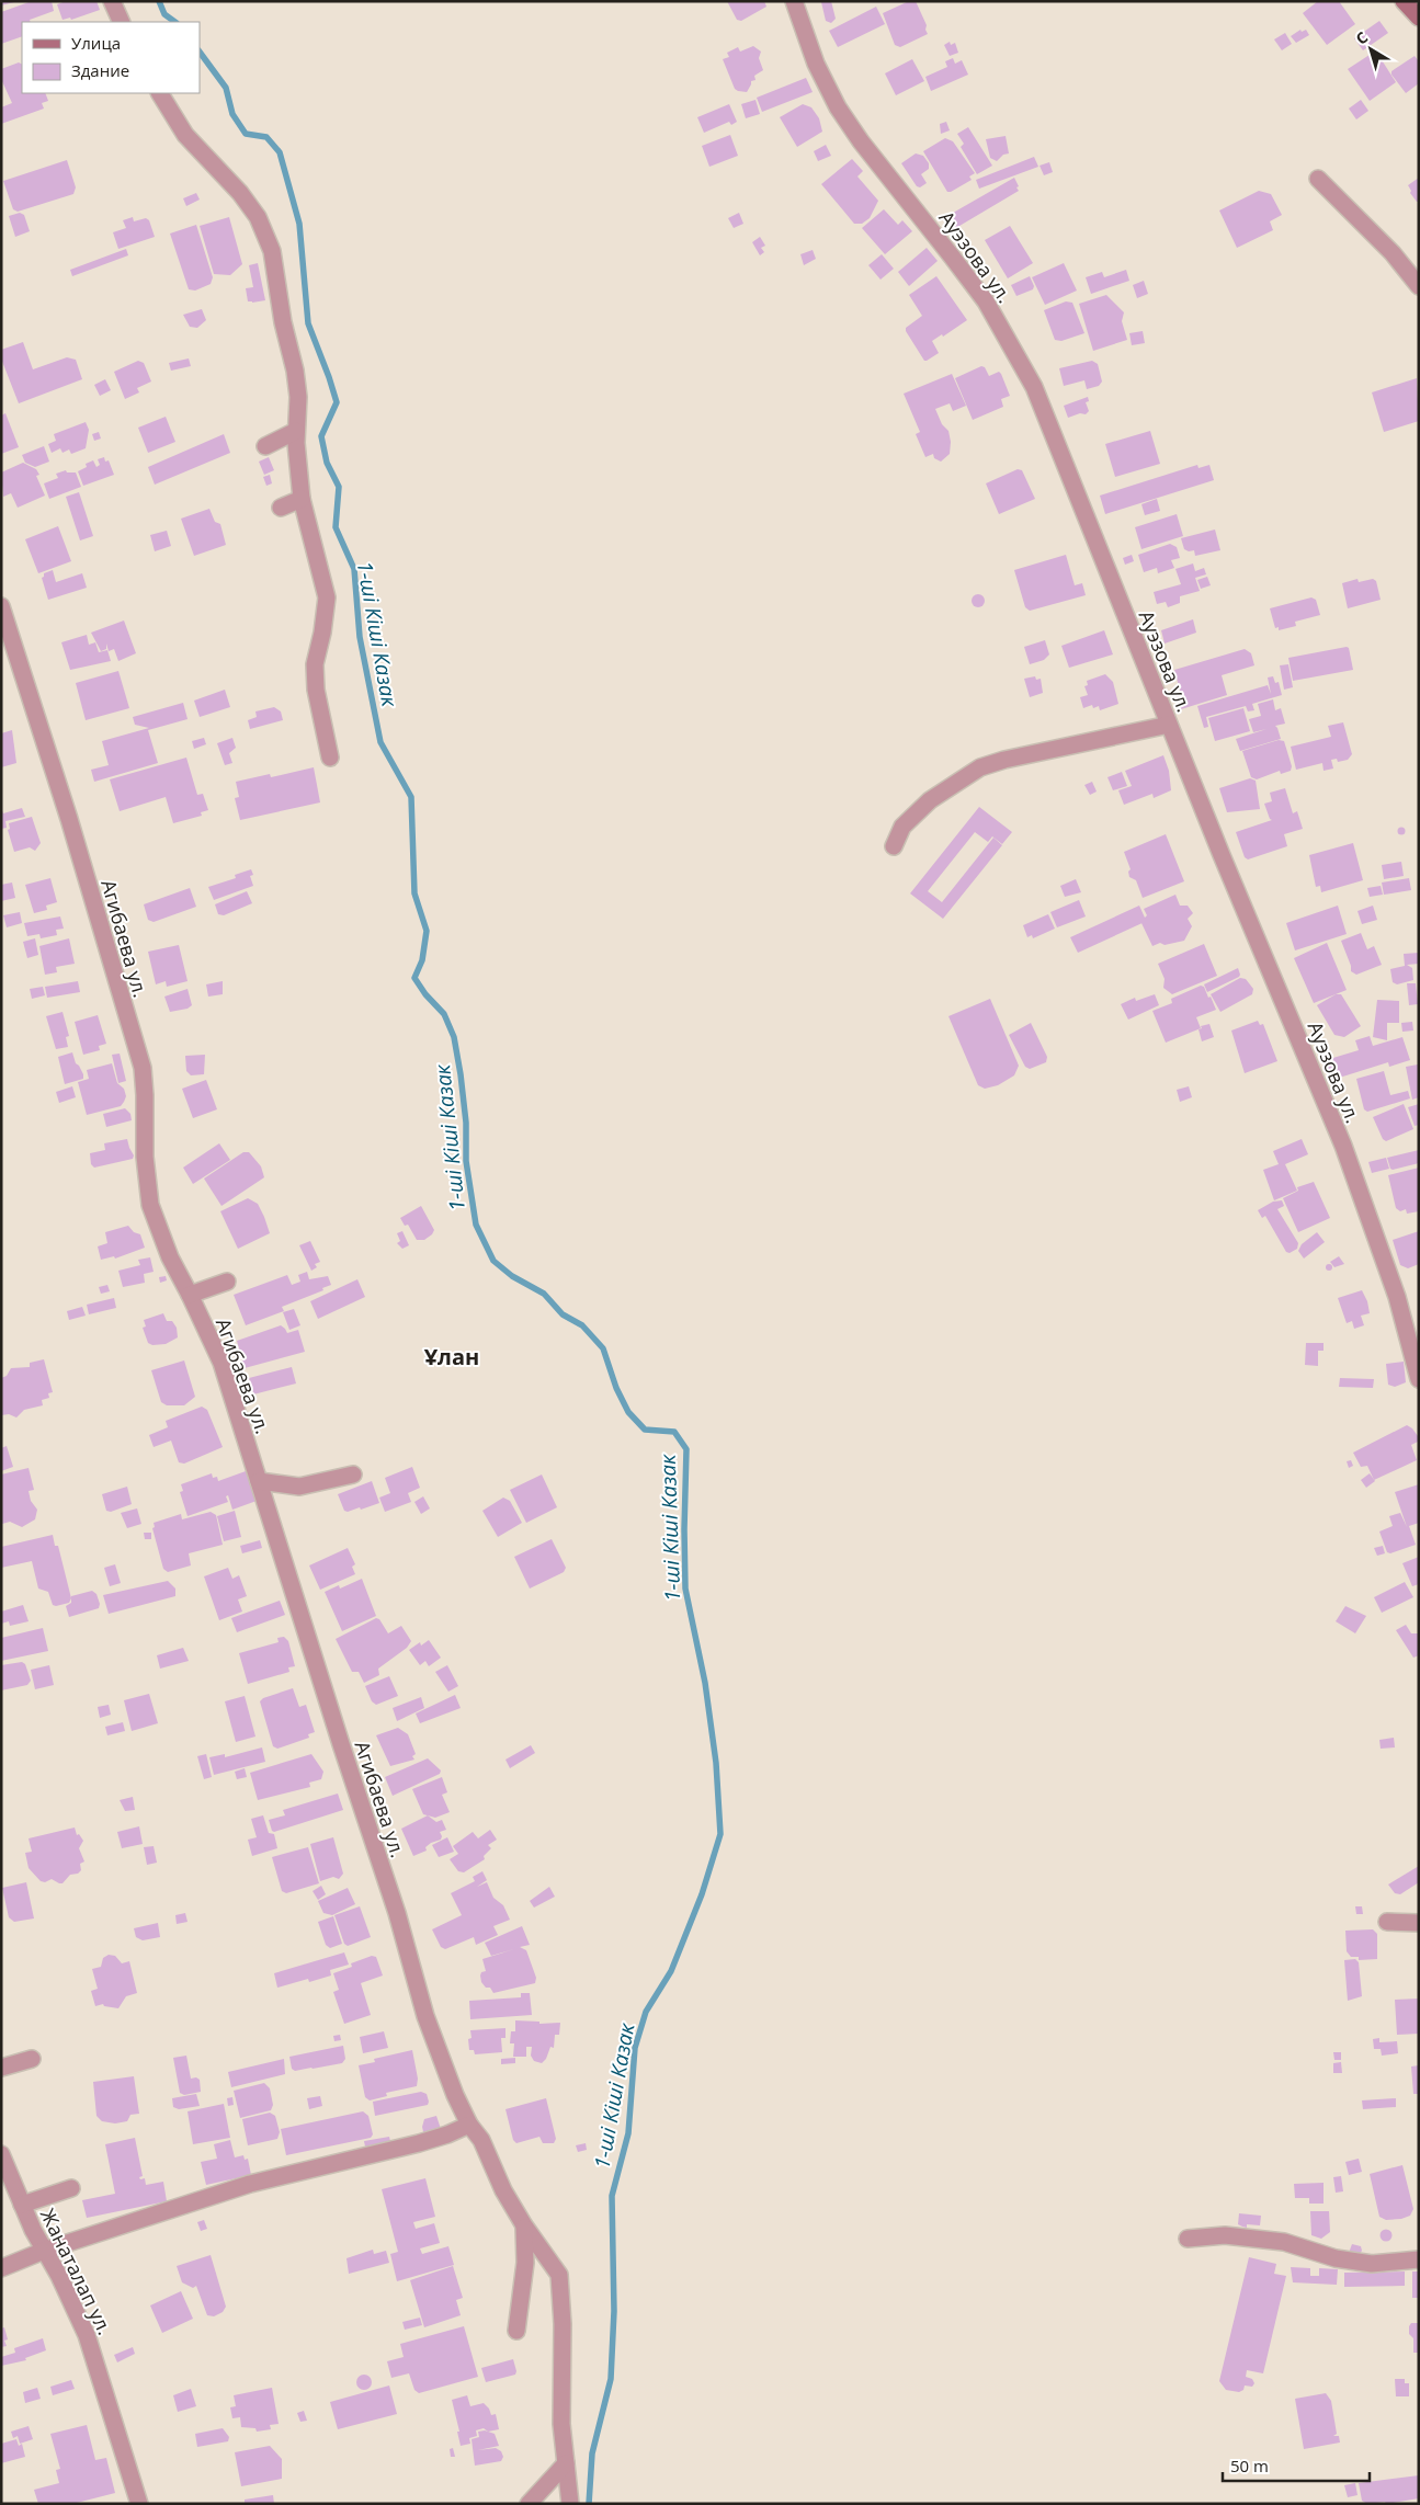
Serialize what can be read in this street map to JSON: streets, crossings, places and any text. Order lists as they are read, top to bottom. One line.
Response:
{"streets":{"street":["Ауэзова ул.","Агибаева ул.","Жанаталап ул."]},"districts":["Ұлан"],"water":["1-ші Кіші Казак"],"legend":["Улица","Здание"],"scale_bar":"50 m","north":"top left"}
